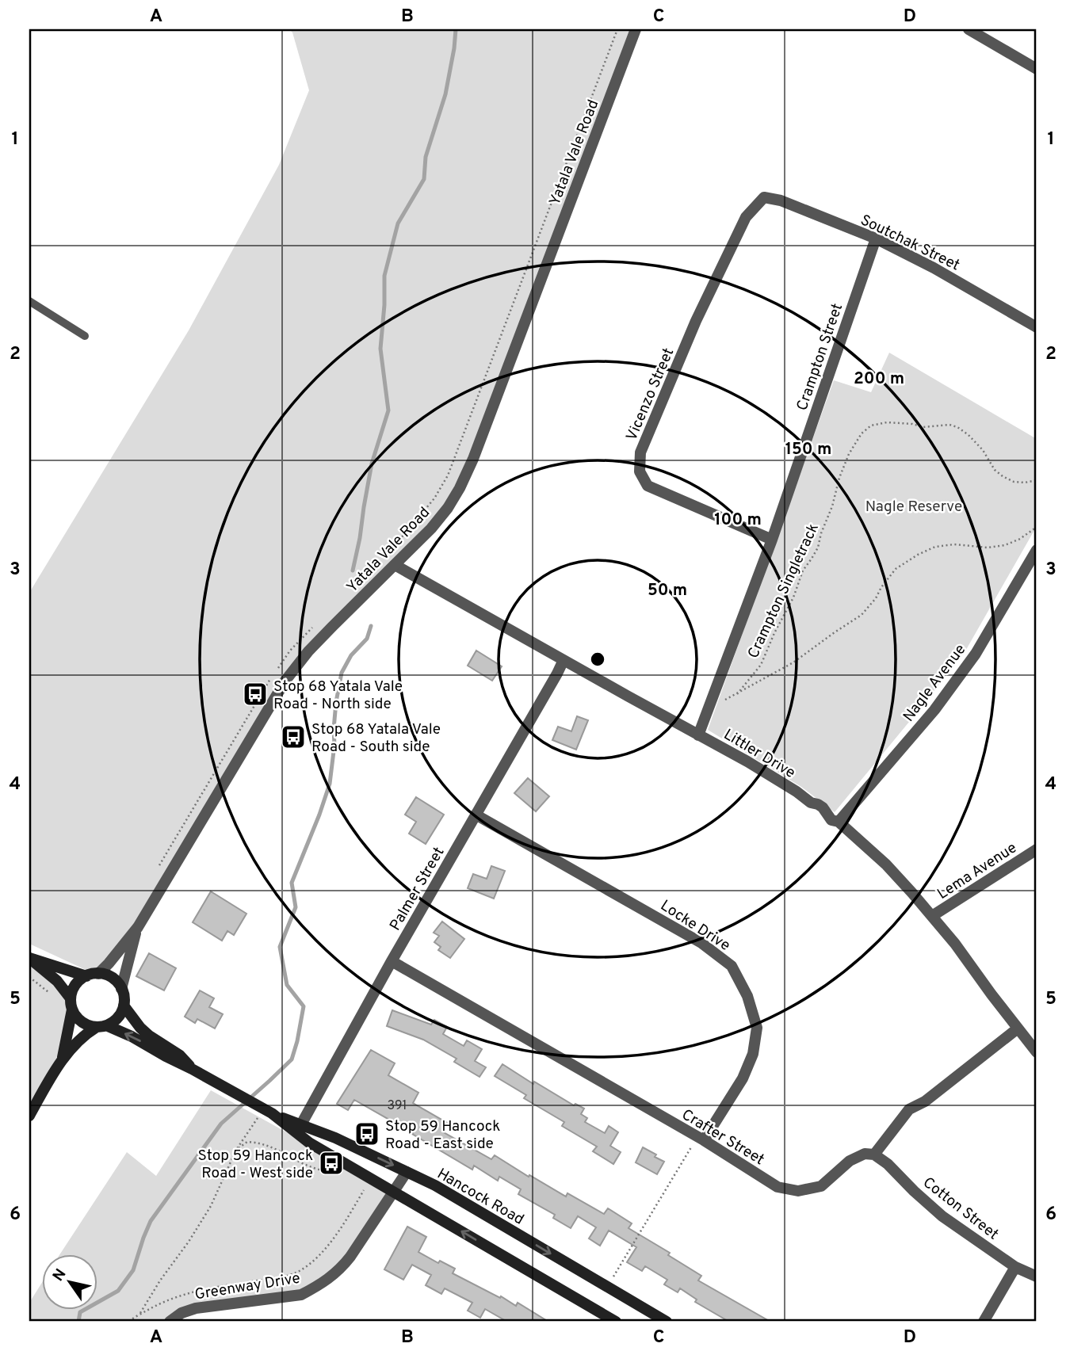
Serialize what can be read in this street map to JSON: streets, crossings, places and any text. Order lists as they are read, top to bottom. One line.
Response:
{"streets":{"main road":["Hancock Road"],"street":["Yatala Vale Road","Soutchak Street","Crampton Street","Vicenzo Street","Nagle Avenue","Littler Drive","Lema Avenue","Palmer Street","Locke Drive","Crafter Street","Cotton Street","Greenway Drive"],"path":["Crampton Singletrack"]},"crossings":[["Yatala Vale Road","Littler Drive"],["Yatala Vale Road","Hancock Road"],["Soutchak Street","Crampton Street"],["Soutchak Street","Vicenzo Street"],["Crampton Street","Vicenzo Street"],["Crampton Street","Littler Drive"],["Nagle Avenue","Littler Drive"],["Littler Drive","Lema Avenue"],["Littler Drive","Palmer Street"],["Palmer Street","Locke Drive"],["Palmer Street","Crafter Street"],["Palmer Street","Hancock Road"],["Locke Drive","Crafter Street"],["Crafter Street","Cotton Street"],["Hancock Road","Greenway Drive"]],"parks":["Nagle Reserve"],"places":{"bus stop":["Stop 68 Yatala Vale Road - North side","Stop 68 Yatala Vale Road - South side","Stop 59 Hancock Road - East side","Stop 59 Hancock Road - West side"]},"house_numbers":["391"],"north":"top left","grid":{"columns":["A","B","C","D"],"rows":["1","2","3","4","5","6"]},"rings":["200 m","150 m","100 m","50 m"]}
